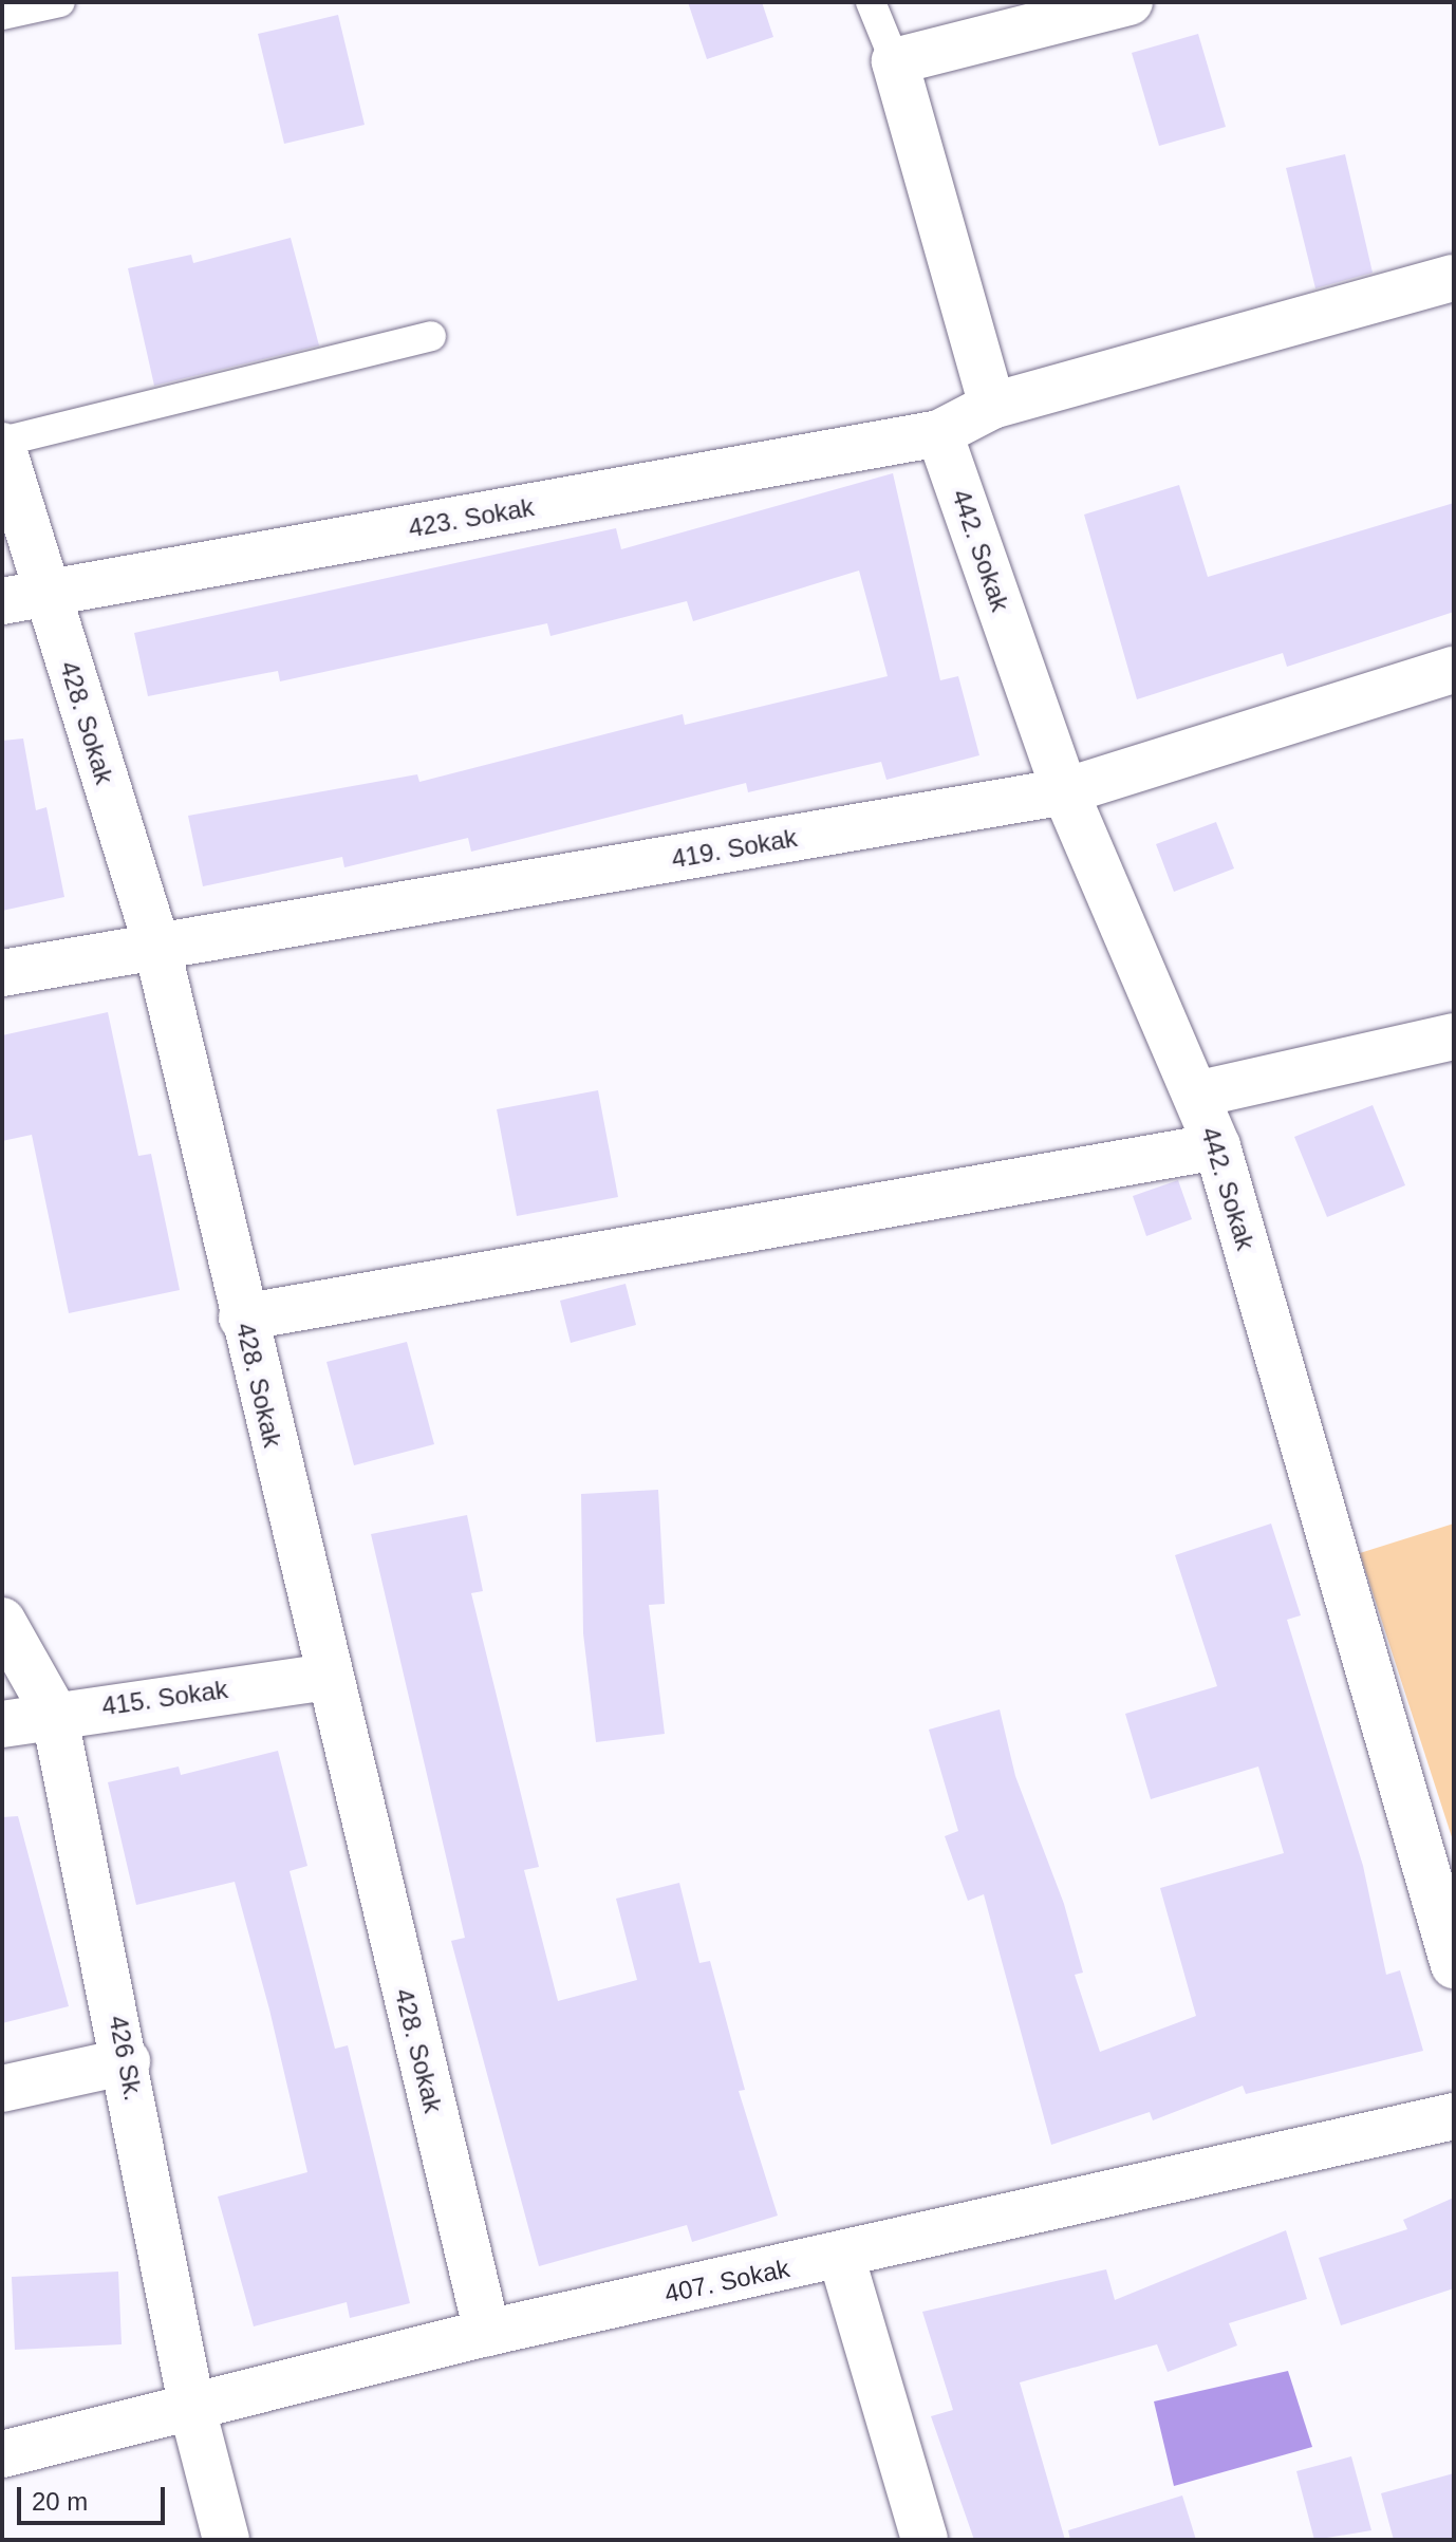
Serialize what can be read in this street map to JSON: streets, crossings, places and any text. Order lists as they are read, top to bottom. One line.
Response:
{"streets":{"street":["423. Sokak","442. Sokak","428. Sokak","419. Sokak","415. Sokak","426 Sk.","407. Sokak"]},"crossings":[["423. Sokak","442. Sokak"],["423. Sokak","428. Sokak"],["442. Sokak","419. Sokak"],["428. Sokak","419. Sokak"],["428. Sokak","415. Sokak"],["428. Sokak","407. Sokak"],["415. Sokak","426 Sk."],["426 Sk.","407. Sokak"]],"scale_bar":"20 m"}
